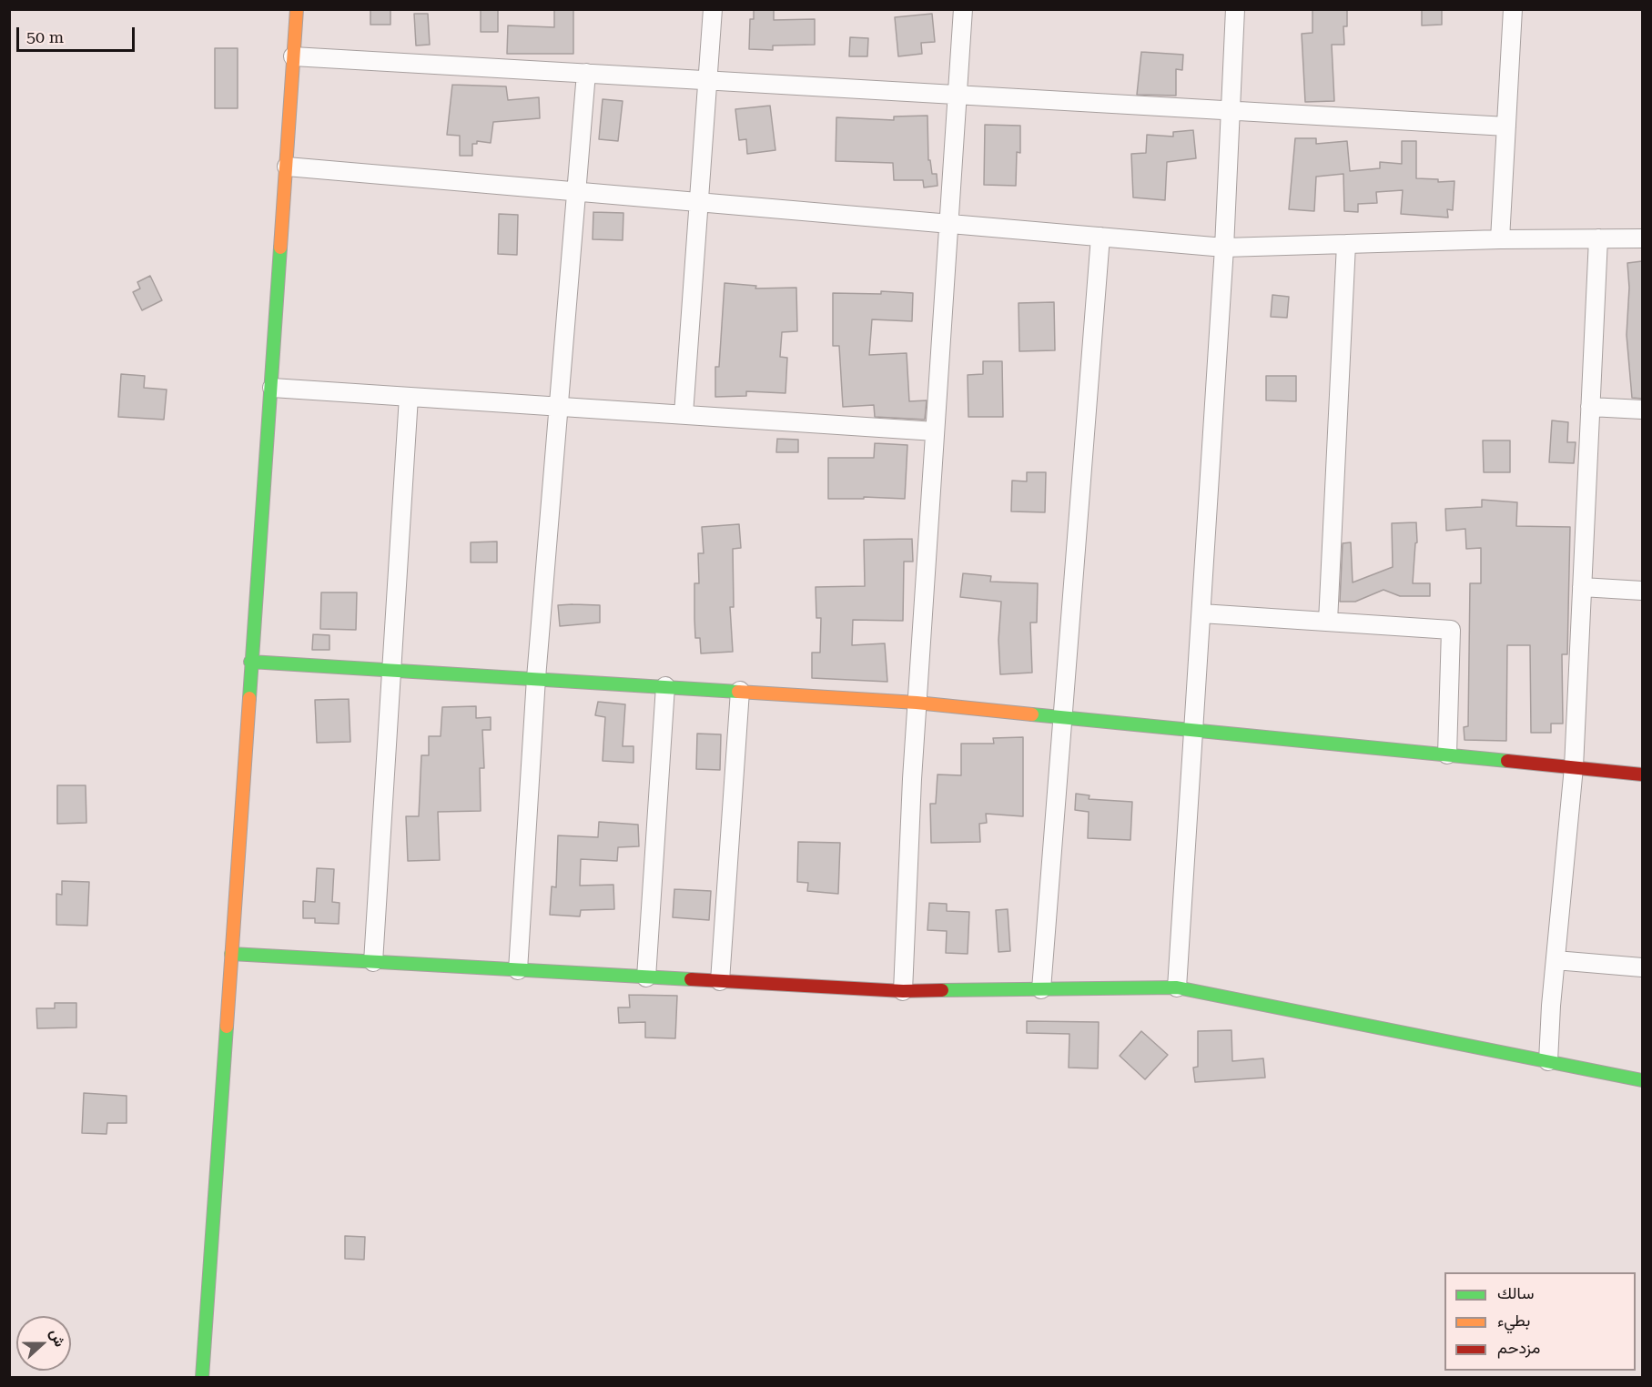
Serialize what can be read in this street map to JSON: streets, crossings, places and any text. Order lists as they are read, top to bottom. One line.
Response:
{"legend":["سالك","بطيء","مزدحم"],"scale_bar":"50 m","north":"right"}
